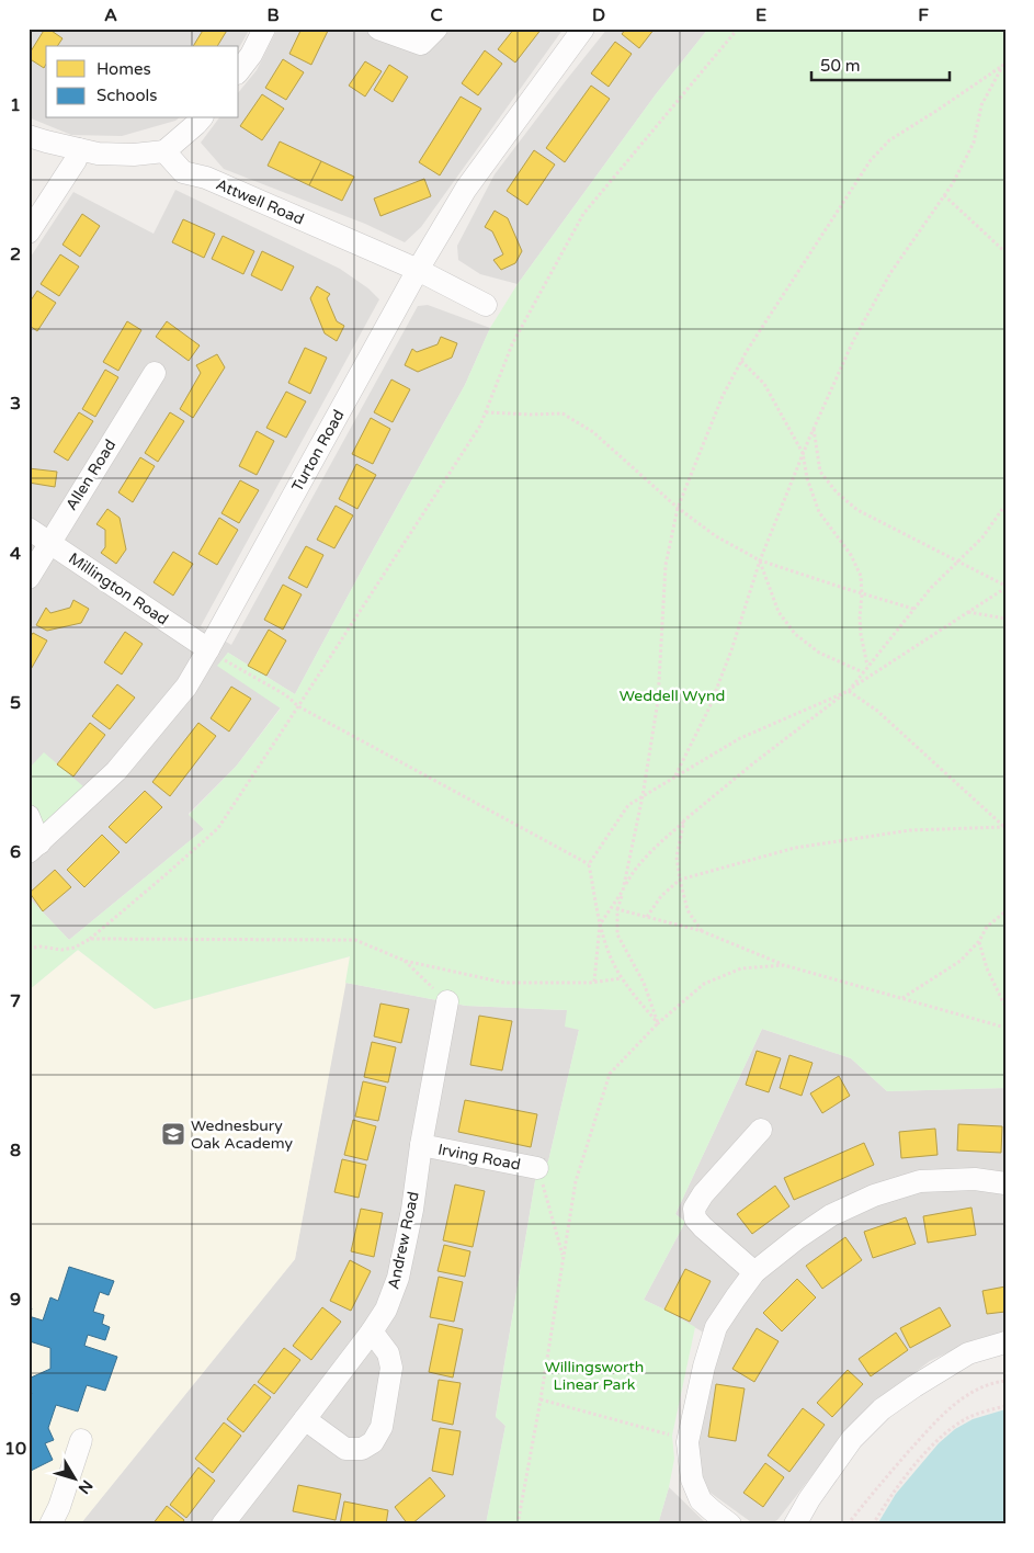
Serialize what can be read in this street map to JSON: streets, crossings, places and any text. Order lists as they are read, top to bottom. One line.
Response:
{"streets":{"street":["Attwell Road","Turton Road","Allen Road","Millington Road","Irving Road","Andrew Road"]},"crossings":[["Attwell Road","Turton Road"],["Turton Road","Millington Road"],["Allen Road","Millington Road"],["Irving Road","Andrew Road"]],"parks":["Weddell Wynd","Willingsworth Linear Park"],"places":{"school or university":["Wednesbury Oak Academy"]},"legend":["Homes","Schools"],"scale_bar":"50 m","north":"bottom right","grid":{"columns":["A","B","C","D","E","F"],"rows":["1","2","3","4","5","6","7","8","9","10"]}}
